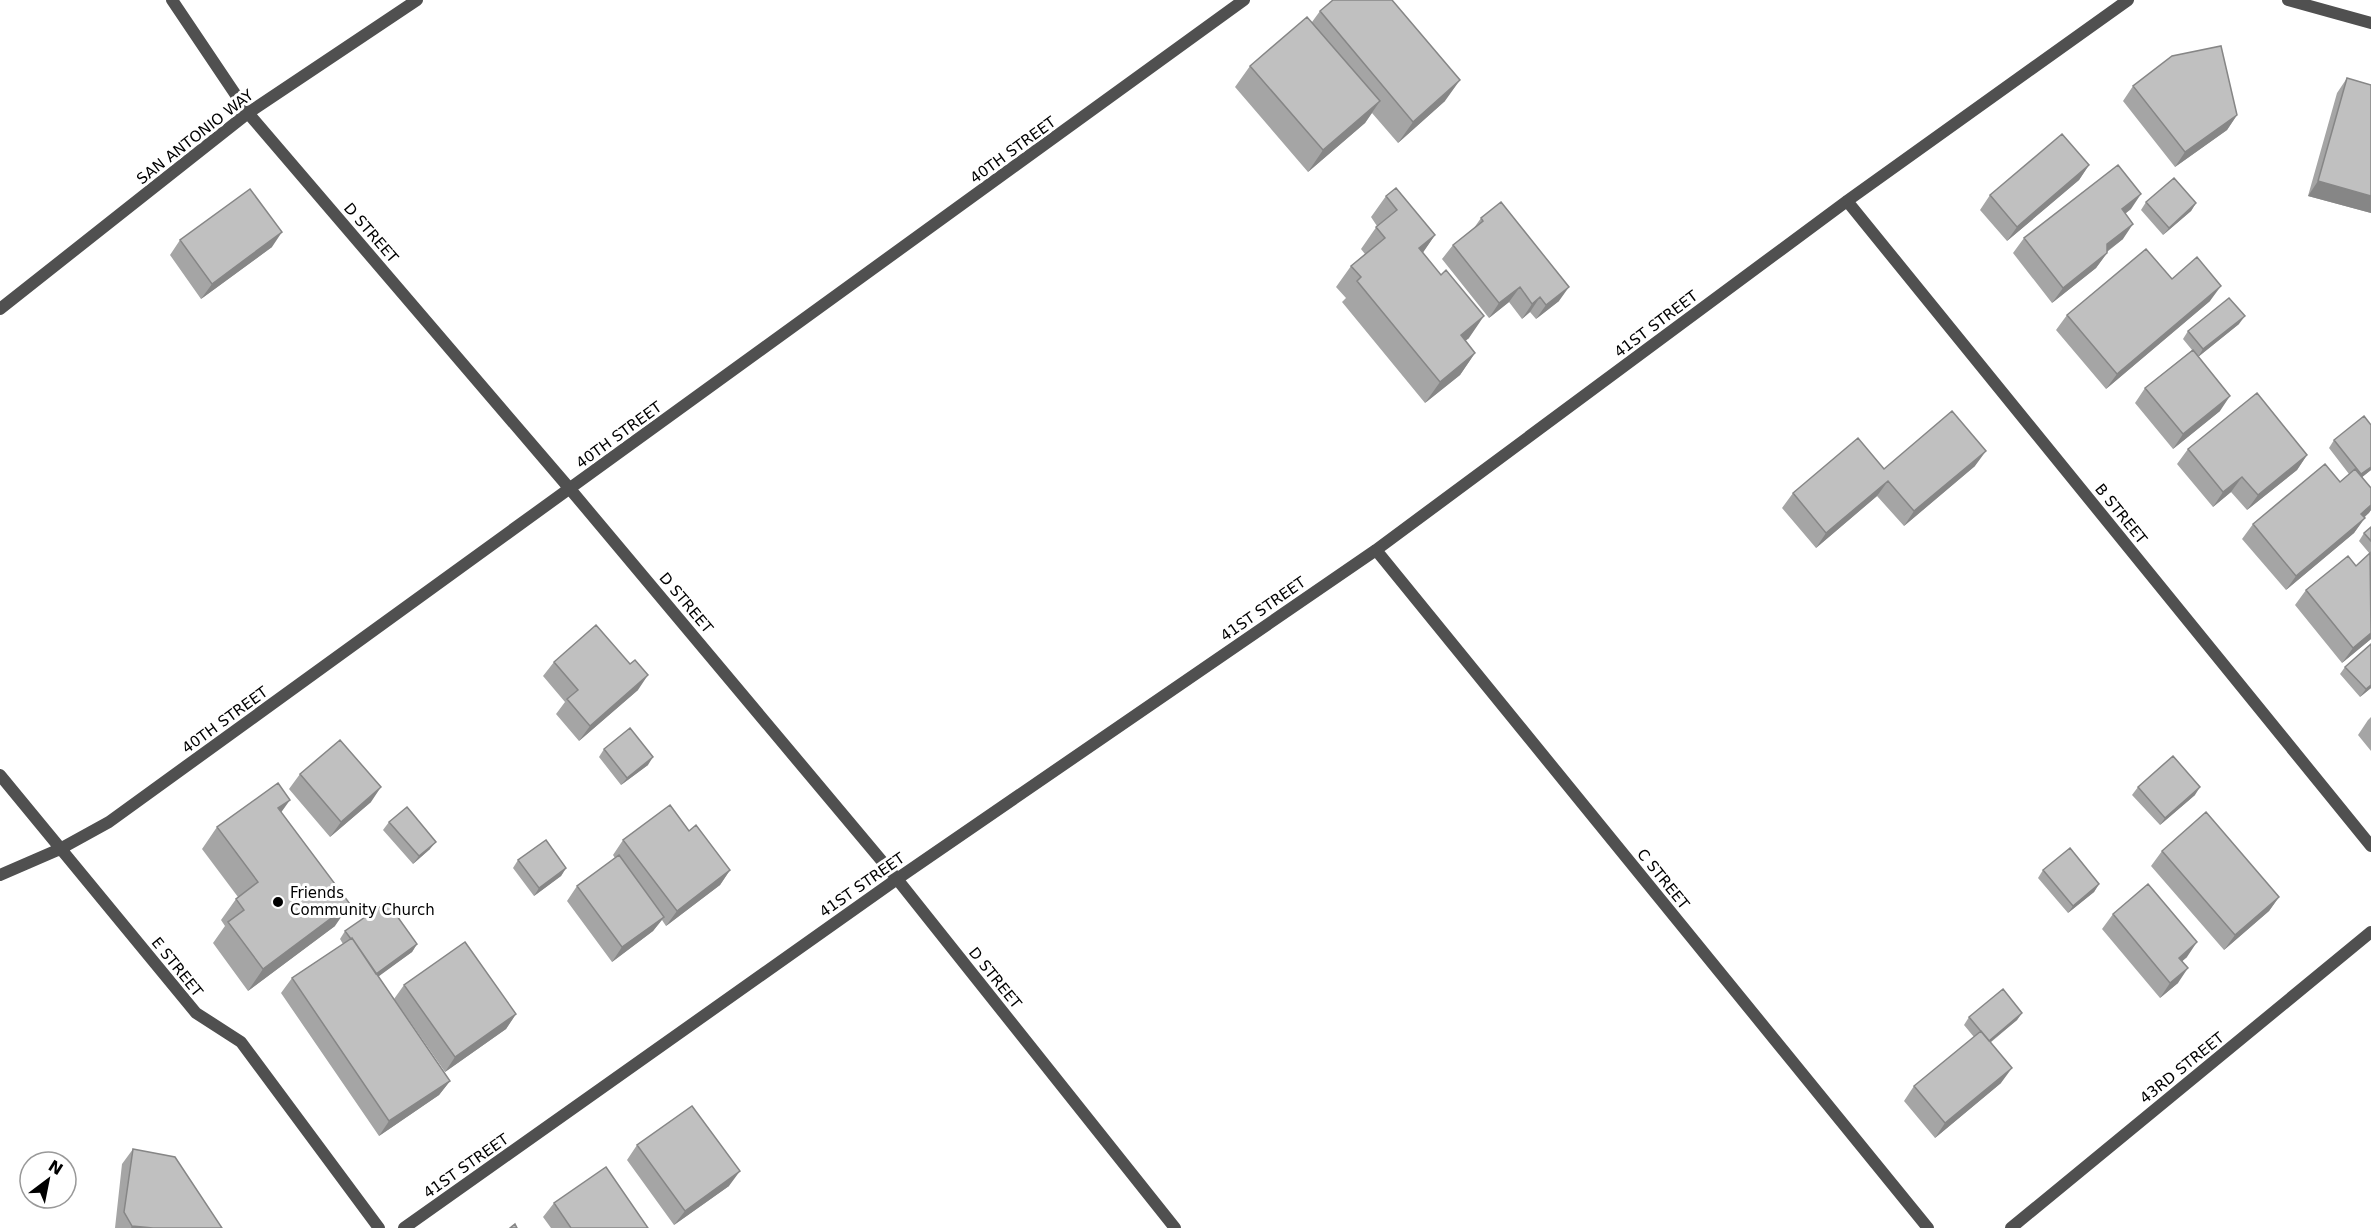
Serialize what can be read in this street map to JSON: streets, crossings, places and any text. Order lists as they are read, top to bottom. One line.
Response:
{"streets":{"street":["SAN ANTONIO WAY","40TH STREET","D STREET","41ST STREET","B STREET","C STREET","E STREET","43RD STREET"]},"crossings":[["SAN ANTONIO WAY","D STREET"],["40TH STREET","D STREET"],["40TH STREET","E STREET"],["D STREET","41ST STREET"],["41ST STREET","B STREET"],["41ST STREET","C STREET"]],"places":["Friends Community Church"],"north":"top right"}
